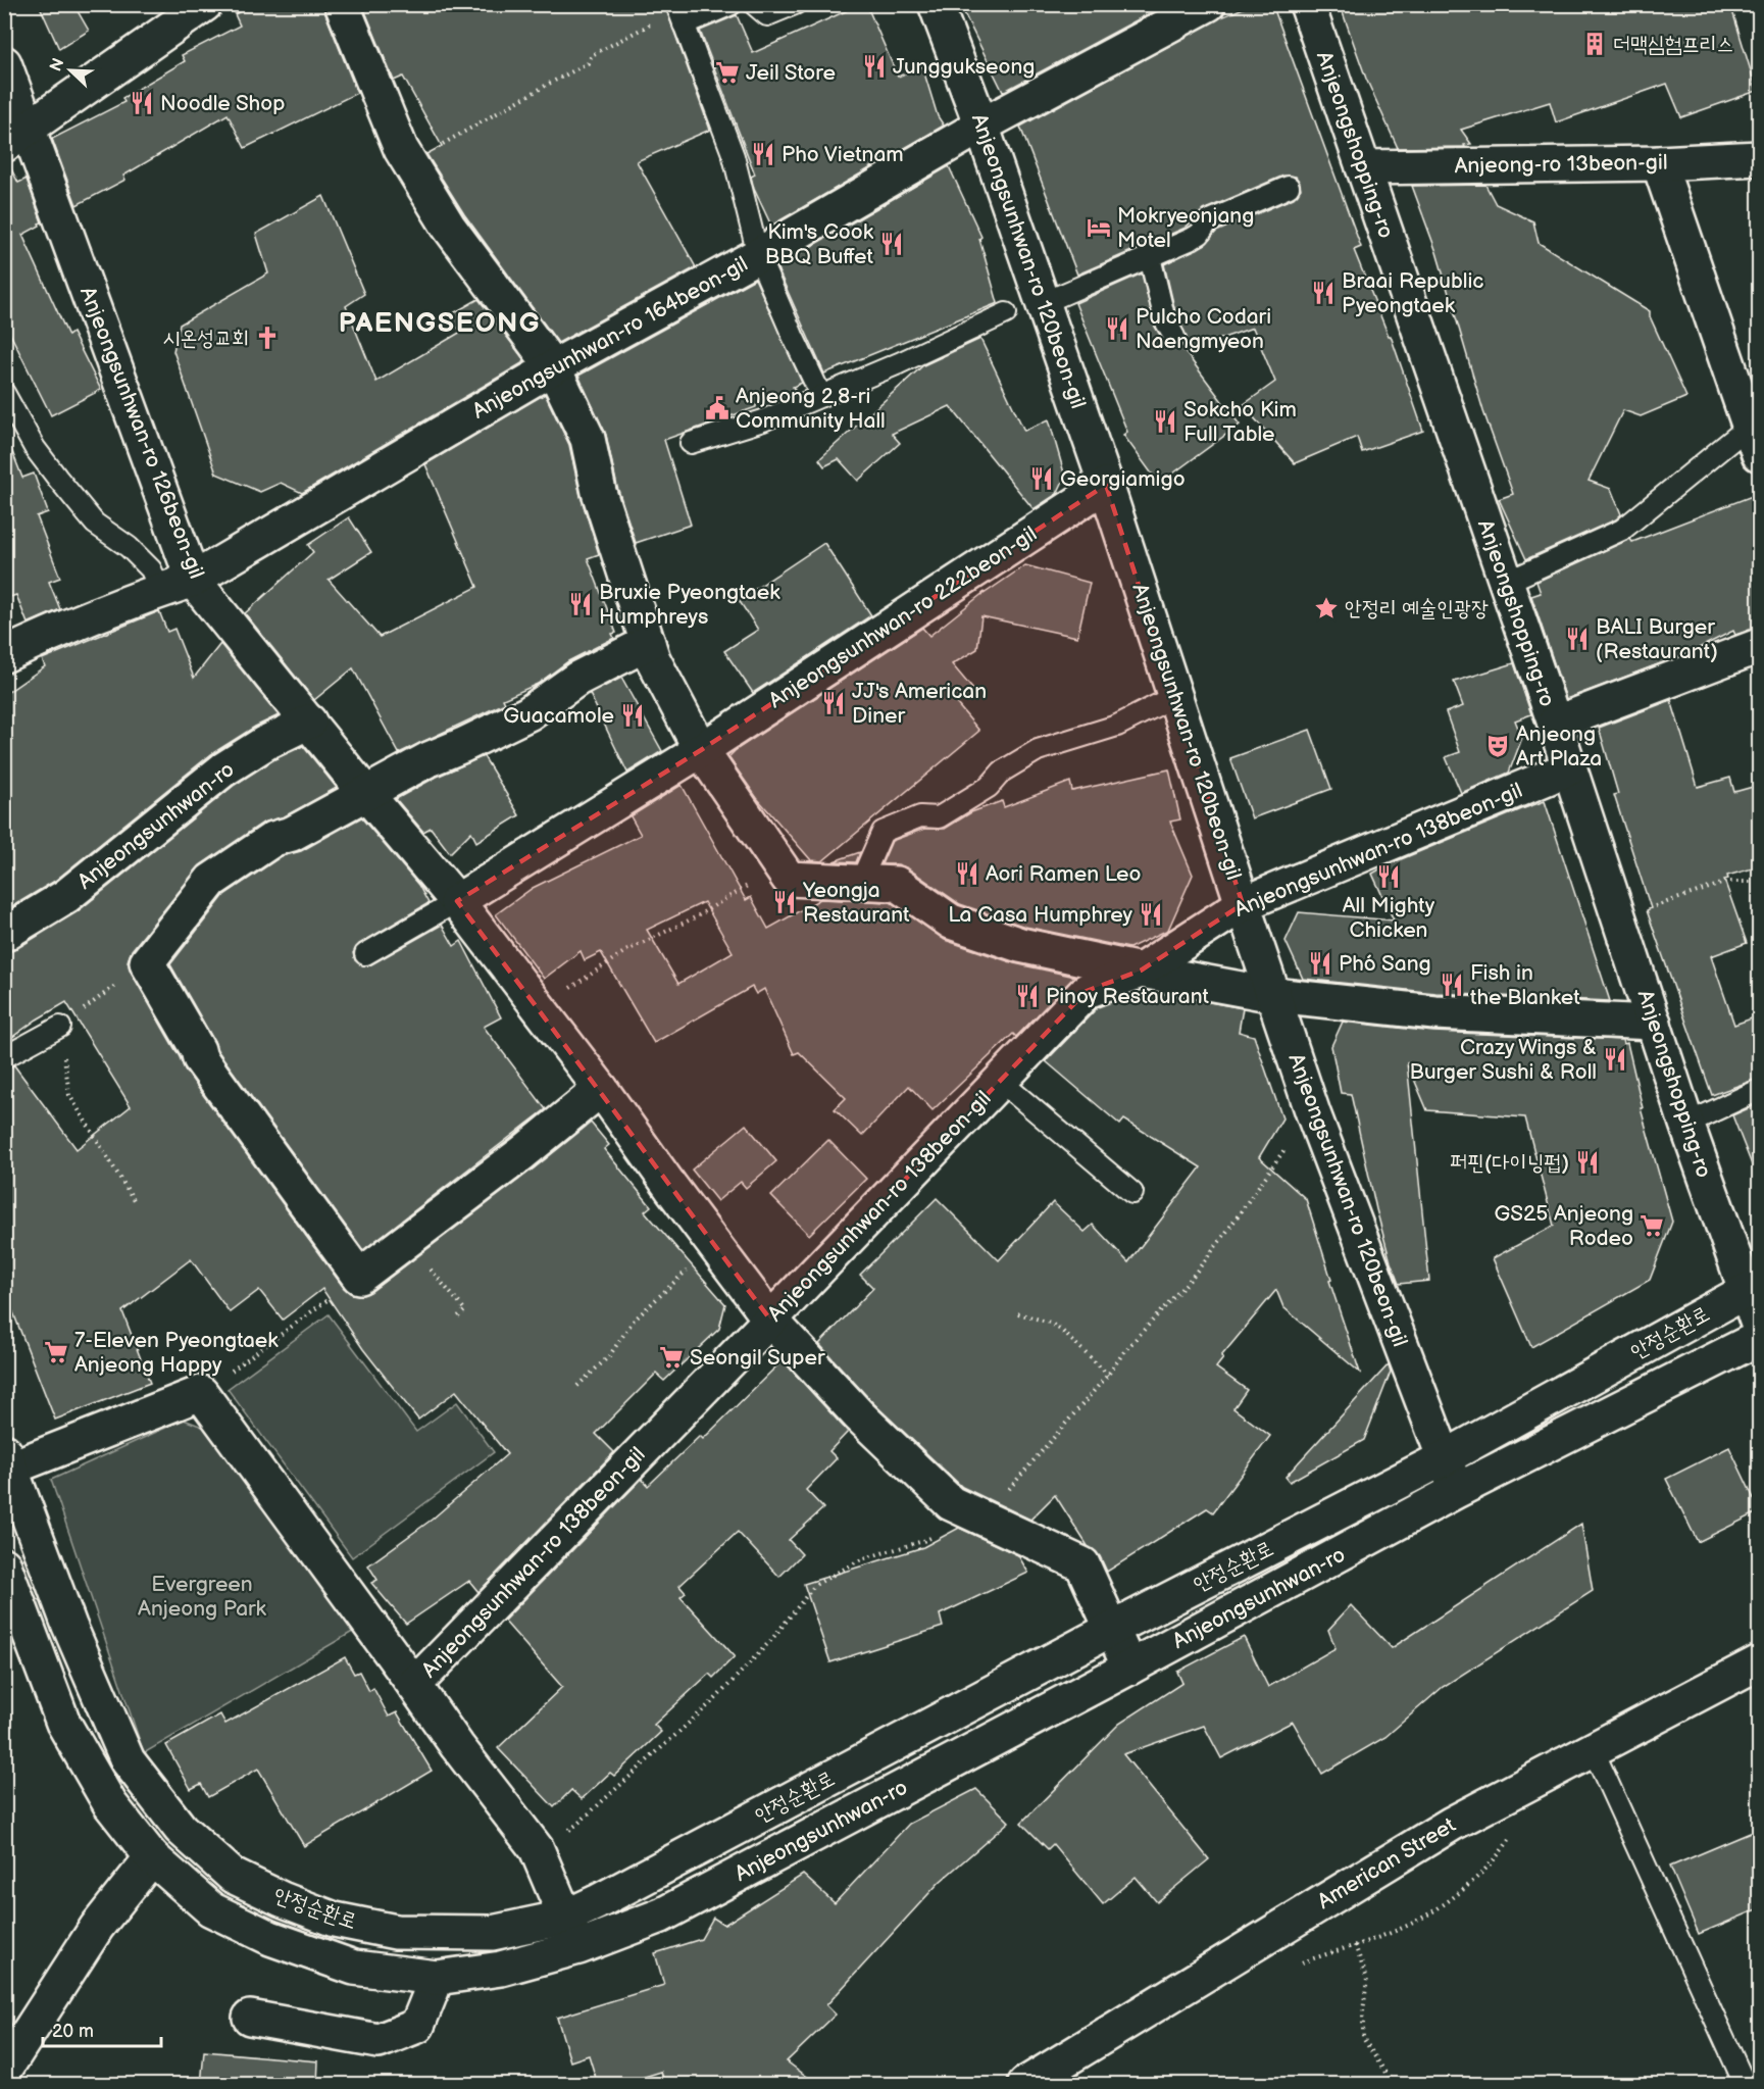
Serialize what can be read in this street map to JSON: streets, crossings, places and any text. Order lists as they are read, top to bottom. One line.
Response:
{"streets":{"street":["Anjeongshopping-ro","Anjeong-ro 13beon-gil","Anjeongsunhwan-ro 120beon-gil","Anjeongsunhwan-ro 164beon-gil","Anjeongsunhwan-ro 126beon-gil","Anjeongsunhwan-ro 222beon-gil","Anjeongsunhwan-ro","Anjeongsunhwan-ro 138beon-gil","안정순환로","American Street"]},"crossings":[["Anjeongshopping-ro","Anjeong-ro 13beon-gil"],["Anjeongshopping-ro","Anjeongsunhwan-ro 138beon-gil"],["Anjeongshopping-ro","안정순환로"],["Anjeongsunhwan-ro 120beon-gil","Anjeongsunhwan-ro 164beon-gil"],["Anjeongsunhwan-ro 120beon-gil","Anjeongsunhwan-ro 222beon-gil"],["Anjeongsunhwan-ro 120beon-gil","Anjeongsunhwan-ro"],["Anjeongsunhwan-ro 120beon-gil","Anjeongsunhwan-ro 138beon-gil"],["Anjeongsunhwan-ro 120beon-gil","안정순환로"],["Anjeongsunhwan-ro 164beon-gil","Anjeongsunhwan-ro 126beon-gil"],["Anjeongsunhwan-ro 126beon-gil","Anjeongsunhwan-ro"],["Anjeongsunhwan-ro 126beon-gil","Anjeongsunhwan-ro 138beon-gil"],["Anjeongsunhwan-ro 126beon-gil","안정순환로"],["Anjeongsunhwan-ro","Anjeongsunhwan-ro 138beon-gil"],["Anjeongsunhwan-ro 138beon-gil","안정순환로"]],"districts":["PAENGSEONG"],"parks":["Evergreen Anjeong Park"],"places":{"building":["더맥심험프리스"],"restaurant":["Junggukseong","Noodle Shop","Pho Vietnam","Kim's Cook BBQ Buffet","Braai Republic Pyeongtaek","Pulcho Codari Naengmyeon","Sokcho Kim Full Table","Georgiamigo","Bruxie Pyeongtaek Humphreys","BALI Burger (Restaurant)","JJ's American Diner","Guacamole","Aori Ramen Leo","All Mighty Chicken","Yeongja Restaurant","La Casa Humphrey","Phó Sang","Fish in the Blanket","Pinoy Restaurant","Crazy Wings & Burger Sushi & Roll","퍼핀(다이닝펍)"],"supermarket":["Jeil Store","GS25 Anjeong Rodeo","7-Eleven Pyeongtaek Anjeong Happy","Seongil Super"],"hotel":["Mokryeonjang Motel"],"church":["시온성교회"],"public building":["Anjeong 2,8-ri Community Hall"],"place":["안정리 예술인광장"],"theatre":["Anjeong Art Plaza"]},"scale_bar":"20 m","north":"top left"}
